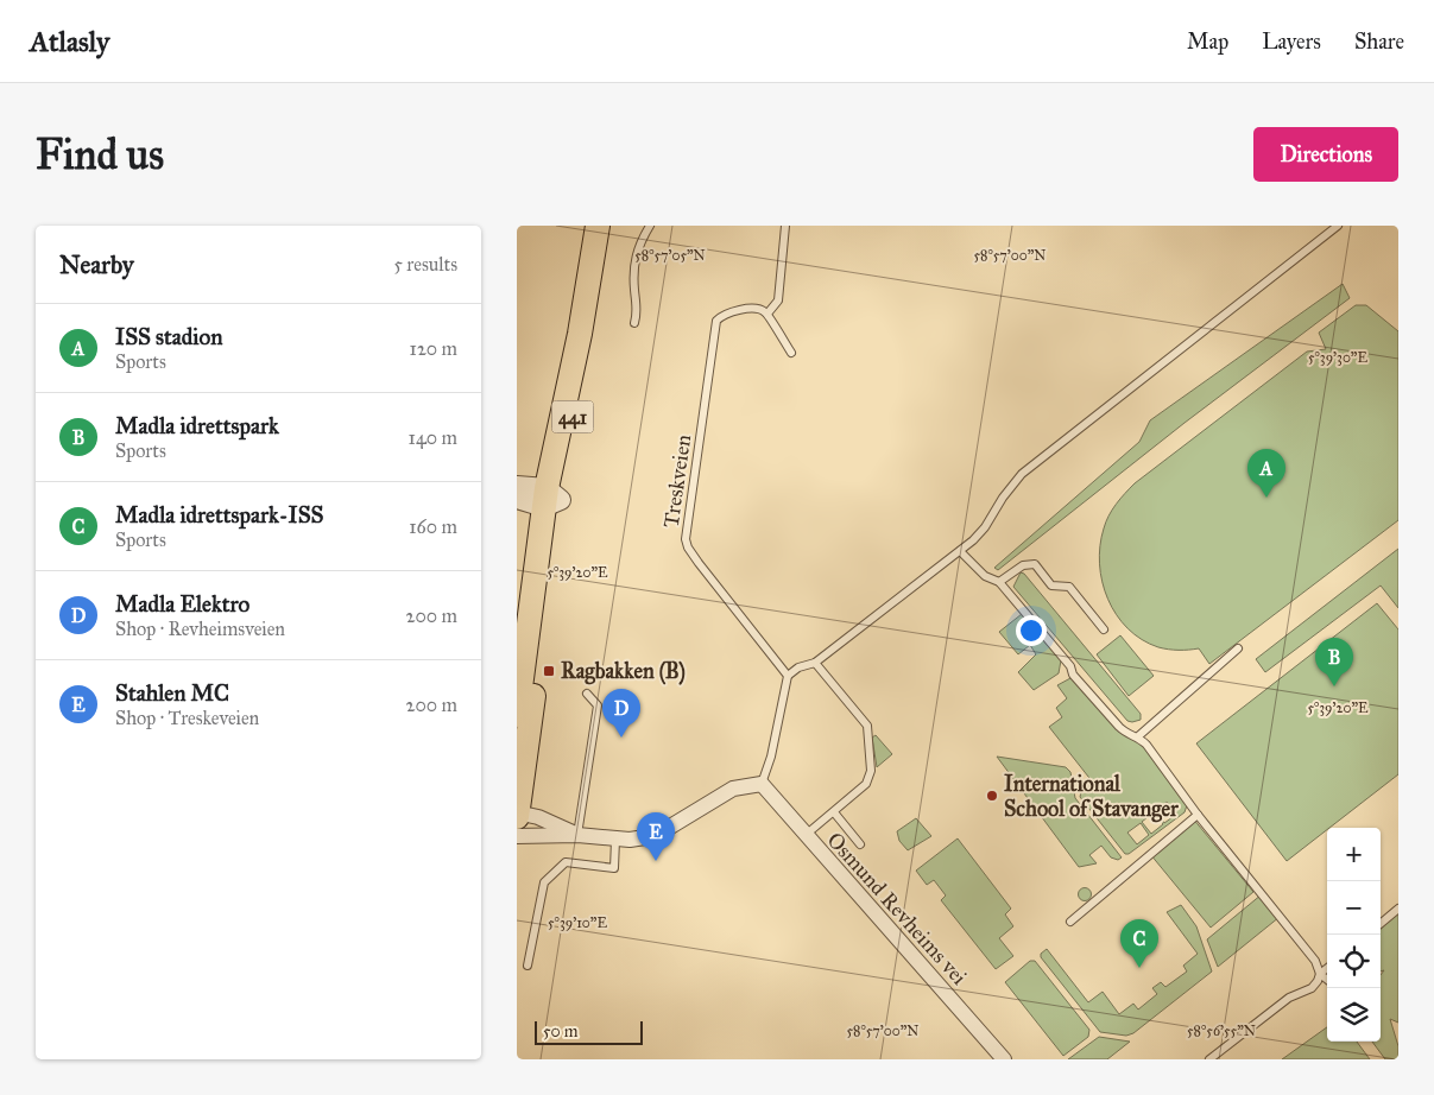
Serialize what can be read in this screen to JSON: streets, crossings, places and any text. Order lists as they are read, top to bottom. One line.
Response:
{"streets":{"main road":["441"],"street":["Osmund Revheims vei"],"lane":["Treskveien"]},"places":{"transit":["Ragbakken (B)"],"other":["International School of Stavanger"]},"scale_bar":"50 m","page":{"header":"Atlasly","nav":["Map","Layers","Share"],"buttons":"Directions","title":"Find us","heading":["Nearby","5 results"],"list":[{"mark":"A","name":"ISS stadion","note":"Sports","value":"120 m"},{"mark":"B","name":"Madla idrettspark","note":"Sports","value":"140 m"},{"mark":"C","name":"Madla idrettspark-ISS","note":"Sports","value":"160 m"},{"mark":"D","name":"Madla Elektro","note":"Shop · Revheimsveien","value":"200 m"},{"mark":"E","name":"Stahlen MC","note":"Shop · Treskeveien","value":"200 m"}],"pins":["A","B","D","E","C"],"map_buttons":["+","−"],"scale":"50 m"},"coordinates":["58°57'05\"N","58°57'00\"N","5°39'30\"E","5°39'20\"E","5°39'10\"E","58°56'55\"N"]}
